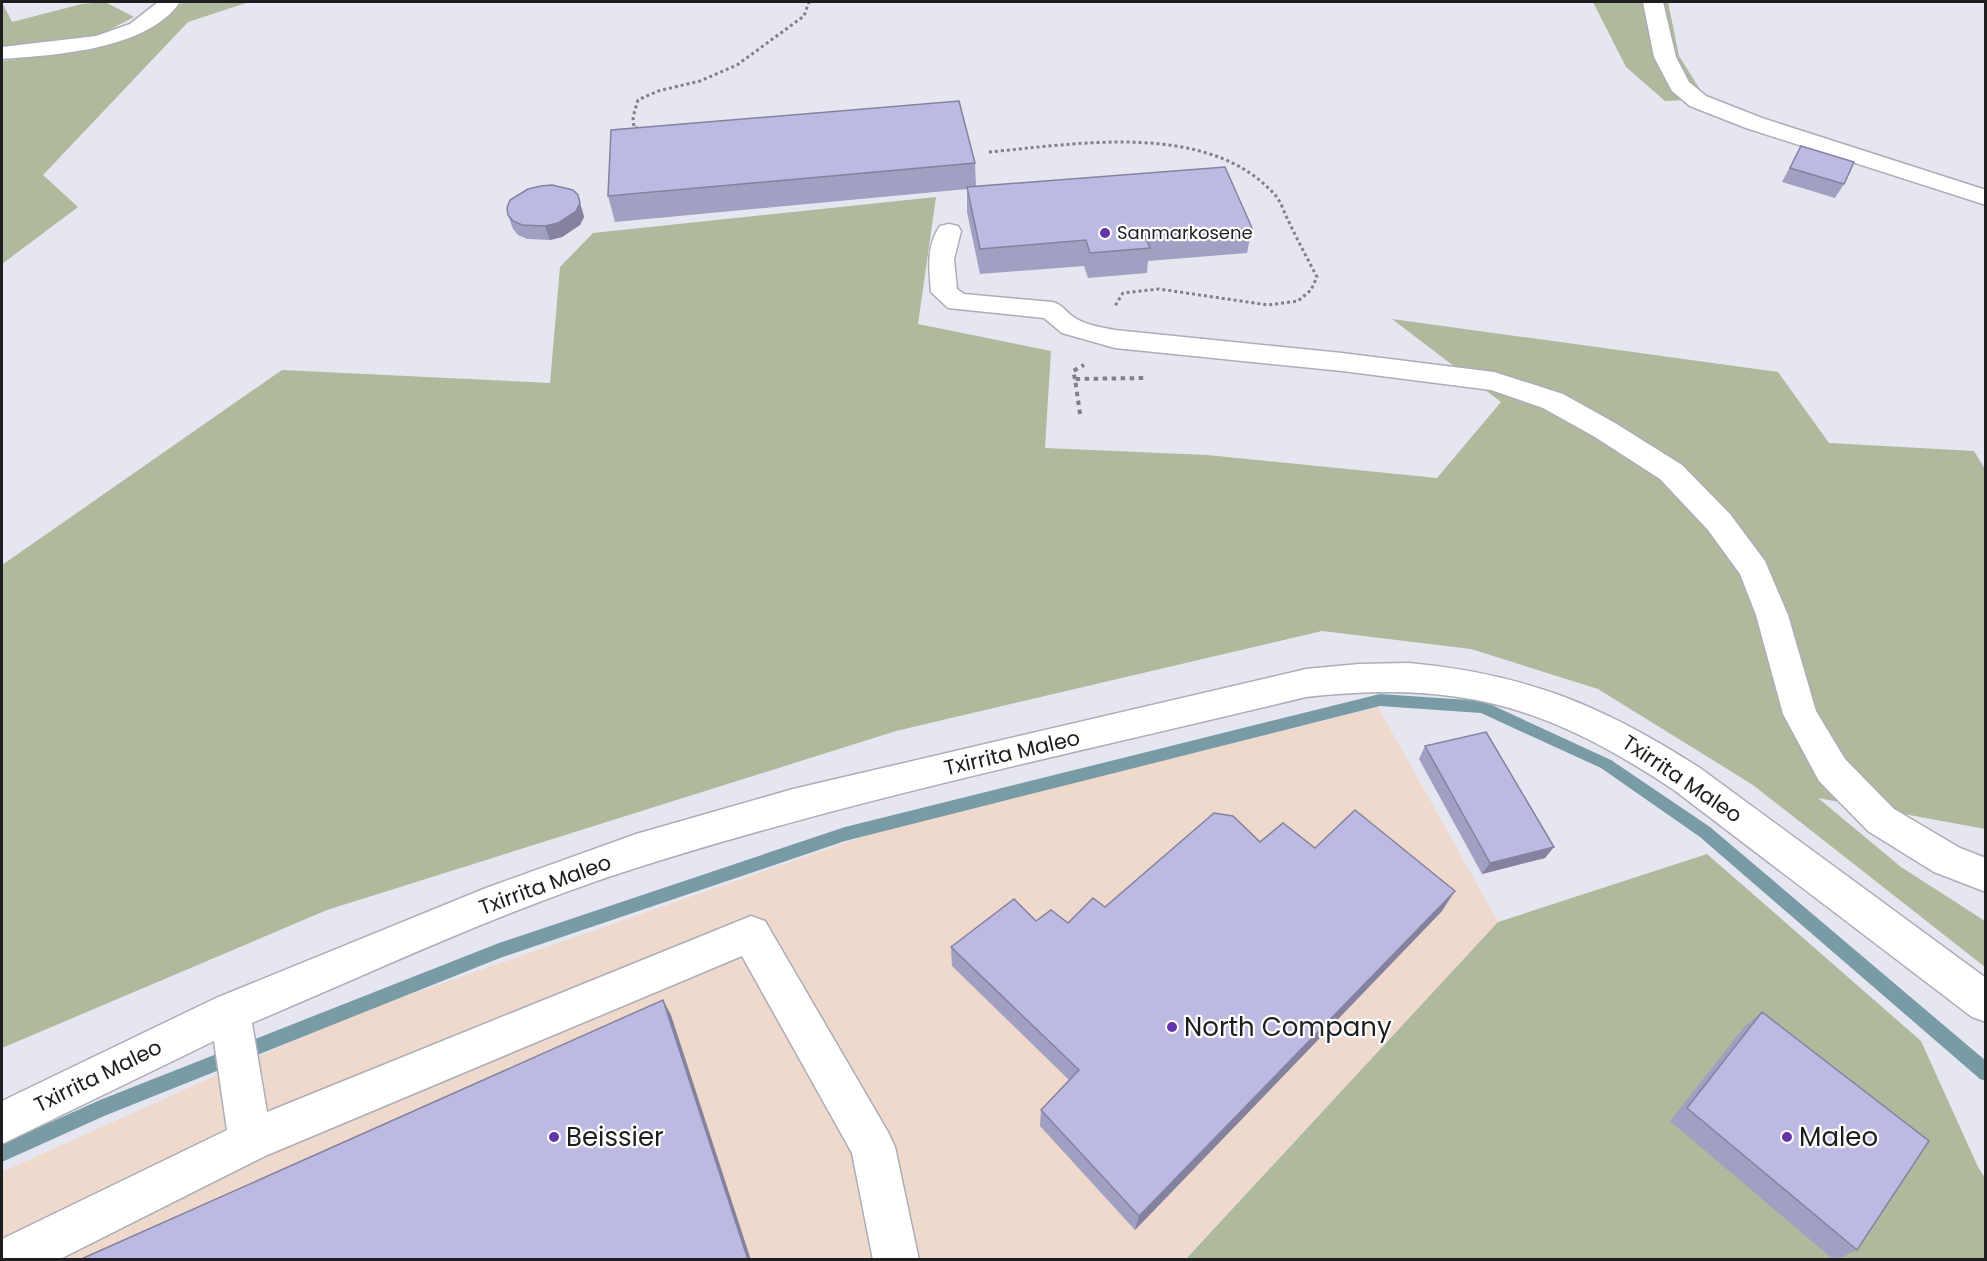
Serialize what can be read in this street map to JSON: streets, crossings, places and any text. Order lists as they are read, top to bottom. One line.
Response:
{"streets":{"street":["Txirrita Maleo"]},"places":["Sanmarkosene","North Company","Beissier","Maleo"]}
